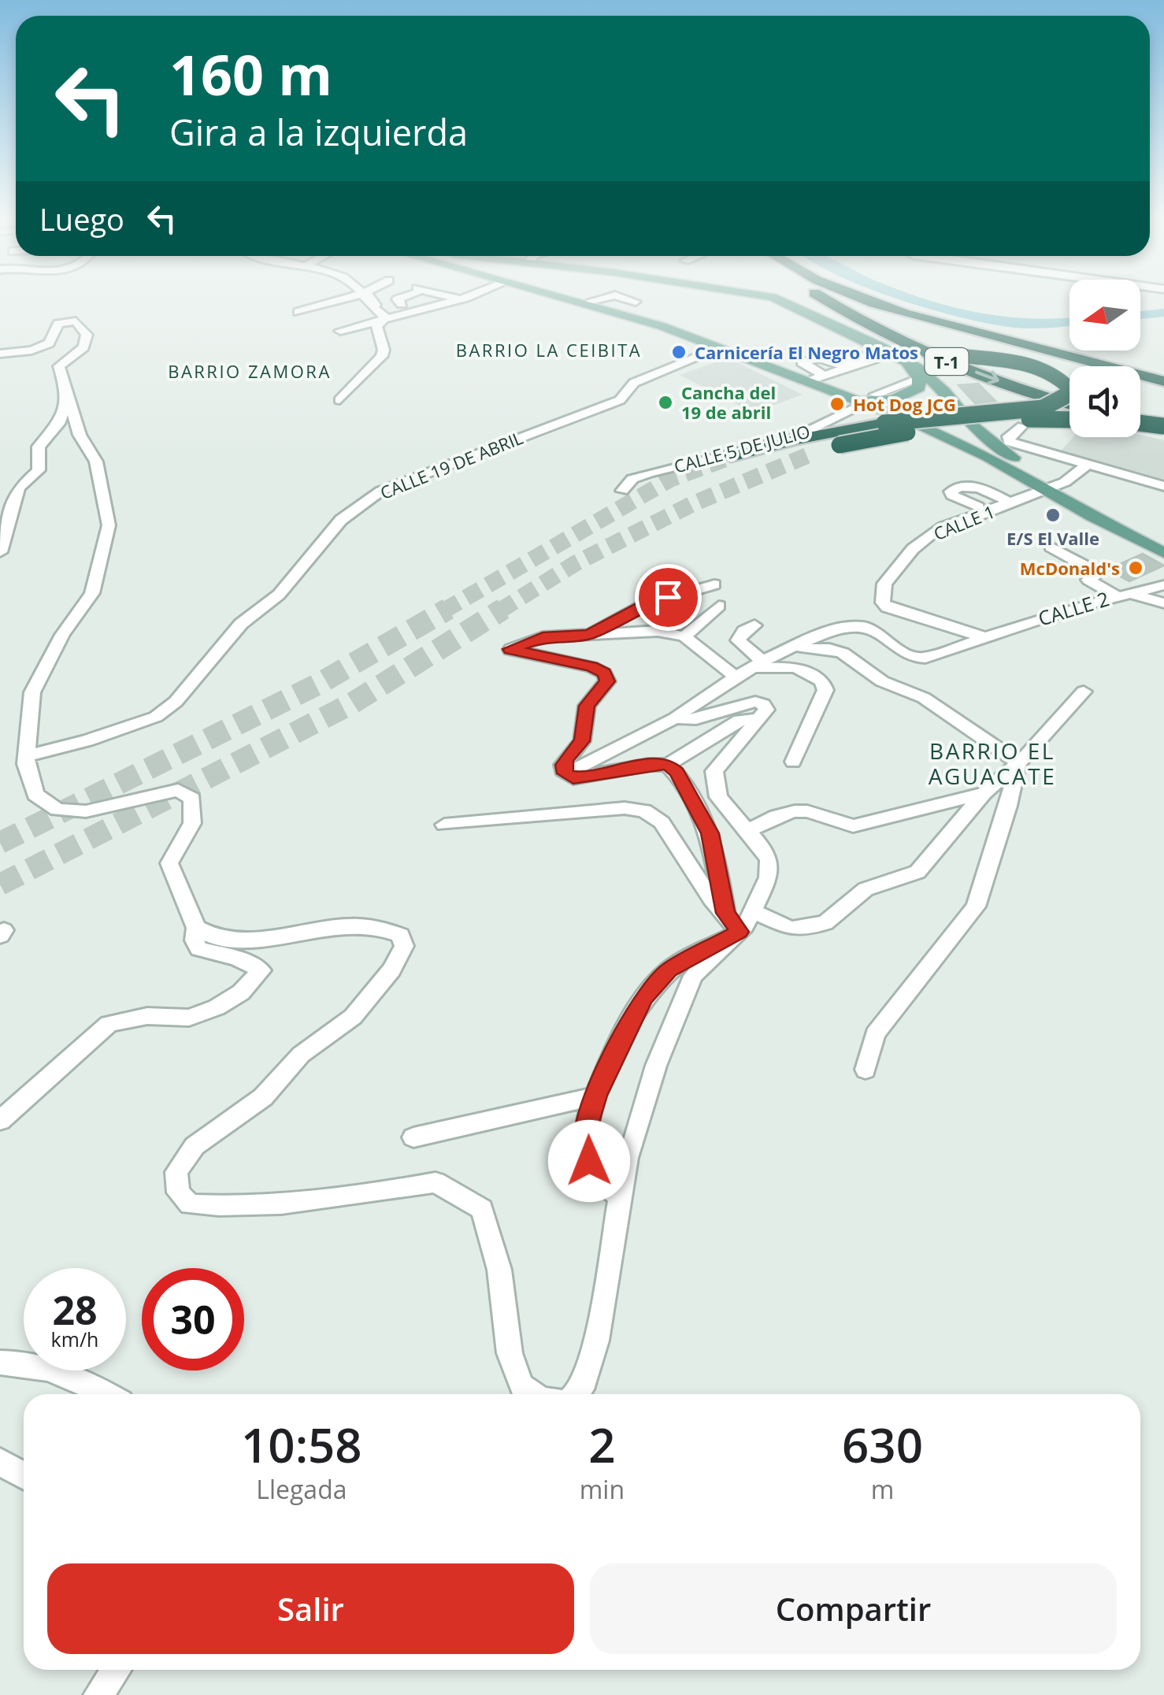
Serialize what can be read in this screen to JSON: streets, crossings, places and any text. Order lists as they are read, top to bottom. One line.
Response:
{"streets":{"highway":["T-1"],"street":["CALLE 5 DE JULIO","CALLE 19 DE ABRIL","CALLE 1","CALLE 2"]},"crossings":[["CALLE 1","CALLE 2"]],"districts":["BARRIO LA CEIBITA","BARRIO ZAMORA","BARRIO EL AGUACATE"],"places":["Carnicería El Negro Matos","Cancha del 19 de abril","Hot Dog JCG","E/S El Valle","McDonald's"],"north":"left","page":{"turn":["160 m","Gira a la izquierda"],"then":"Luego","speed":"28 km/h","limit":"30","eta":["10:58","Llegada","2","min","630","m"],"buttons":["Salir","Compartir"]}}
